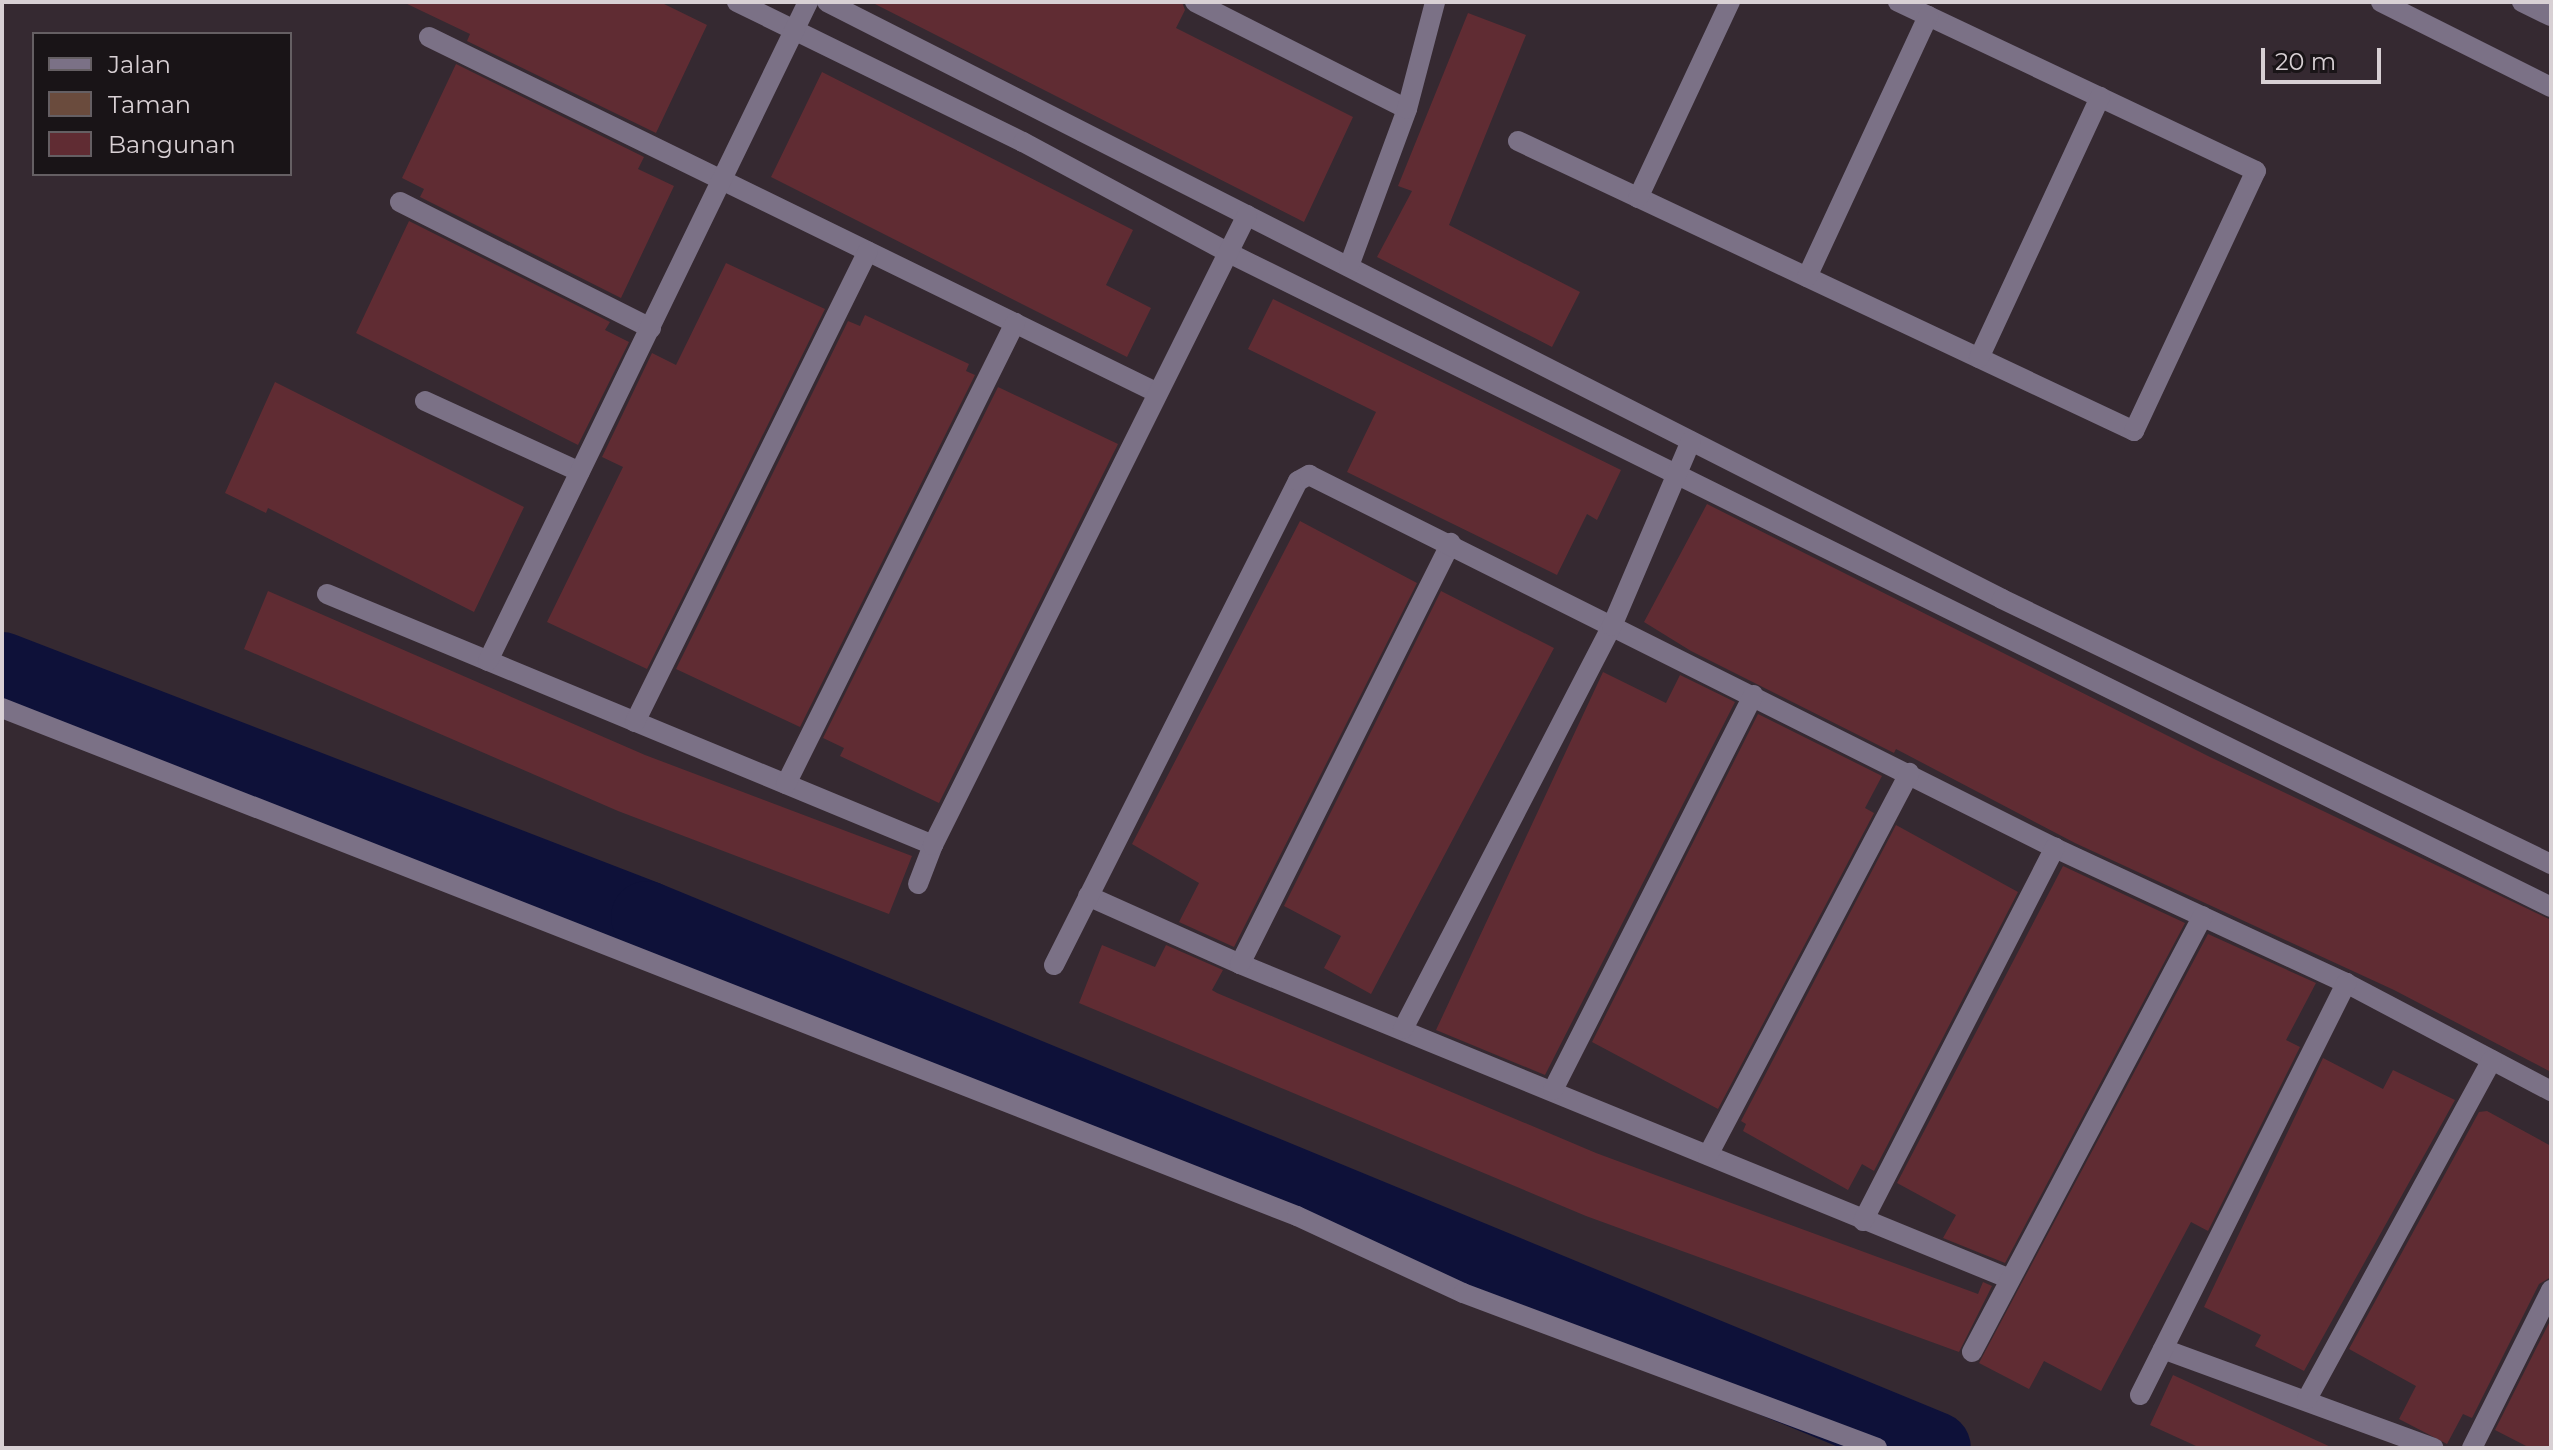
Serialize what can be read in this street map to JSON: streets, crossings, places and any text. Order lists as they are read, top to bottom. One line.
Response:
{"legend":["Jalan","Taman","Bangunan"],"scale_bar":"20 m"}
